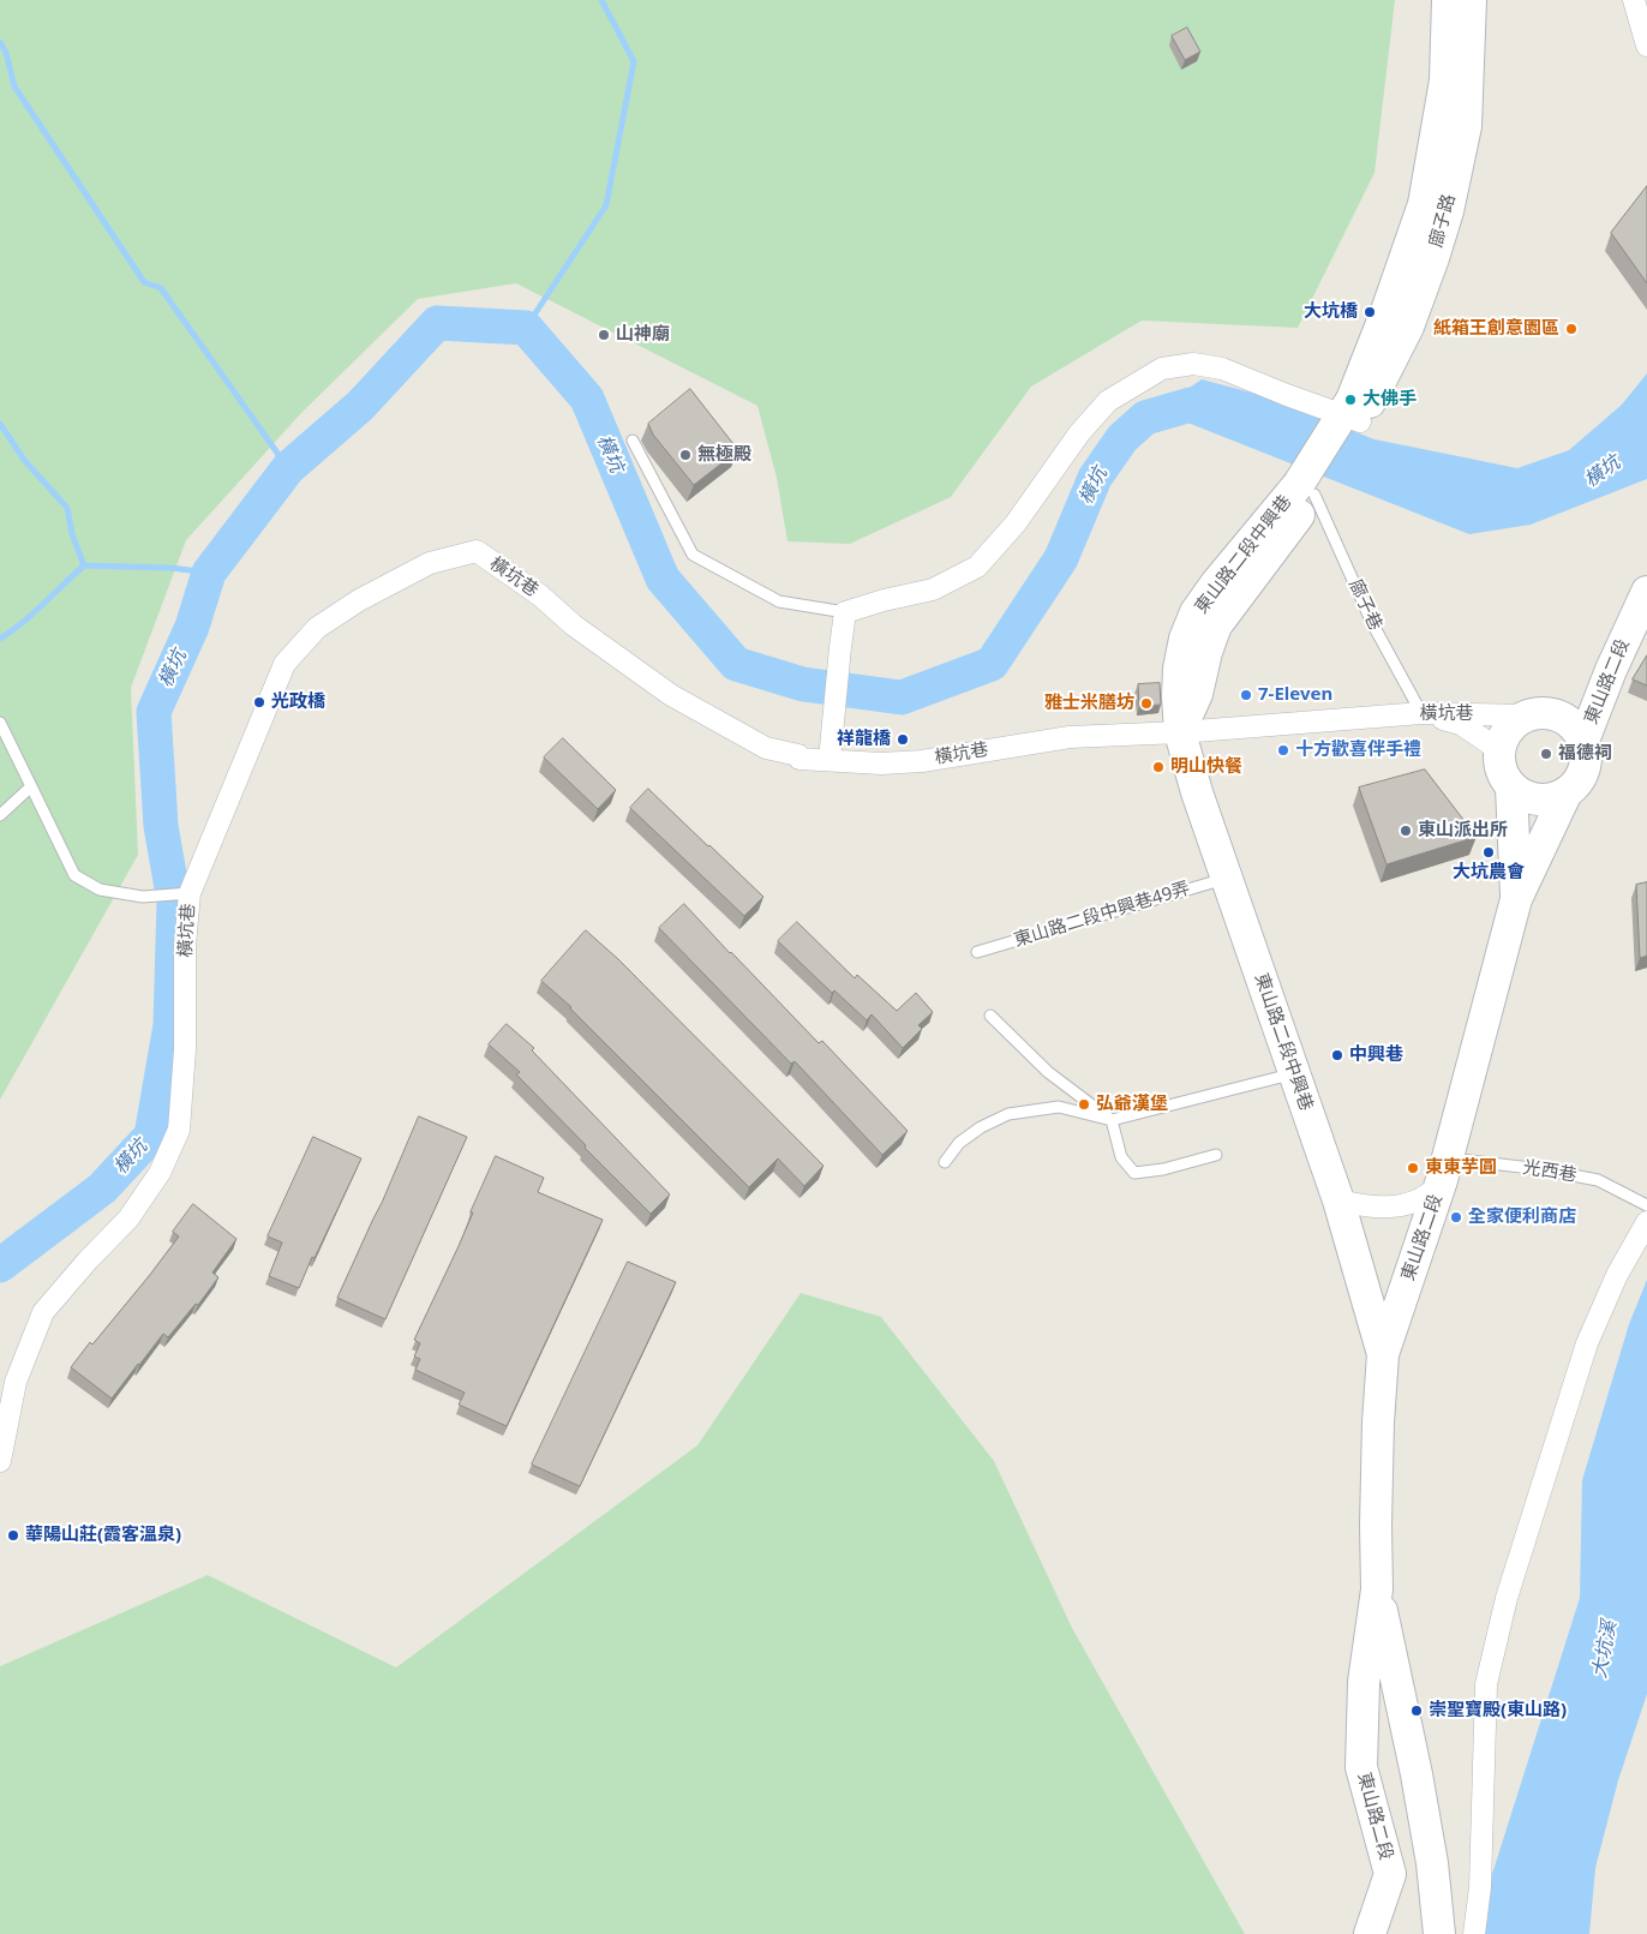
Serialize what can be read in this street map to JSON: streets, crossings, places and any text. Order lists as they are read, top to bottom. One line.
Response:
{"streets":{"main road":["廍子路","東山路二段中興巷","東山路二段"],"street":["橫坑巷"],"lane":["廍子巷","東山路二段中興巷49弄","光西巷"]},"crossings":[["東山路二段中興巷","橫坑巷"],["東山路二段中興巷","廍子巷"],["東山路二段中興巷","東山路二段"],["東山路二段中興巷","東山路二段中興巷49弄"],["橫坑巷","廍子巷"],["橫坑巷","東山路二段"],["東山路二段","光西巷"]],"water":["橫坑","大坑溪"],"places":["大坑橋","紙箱王創意園區","山神廟","大佛手","無極殿","7-Eleven","光政橋","雅士米膳坊","祥龍橋","十方歡喜伴手禮","福德祠","明山快餐","東山派出所","大坑農會","中興巷","弘爺漢堡","東東芋圓","全家便利商店","華陽山莊(霞客溫泉)","崇聖寶殿(東山路)"]}
